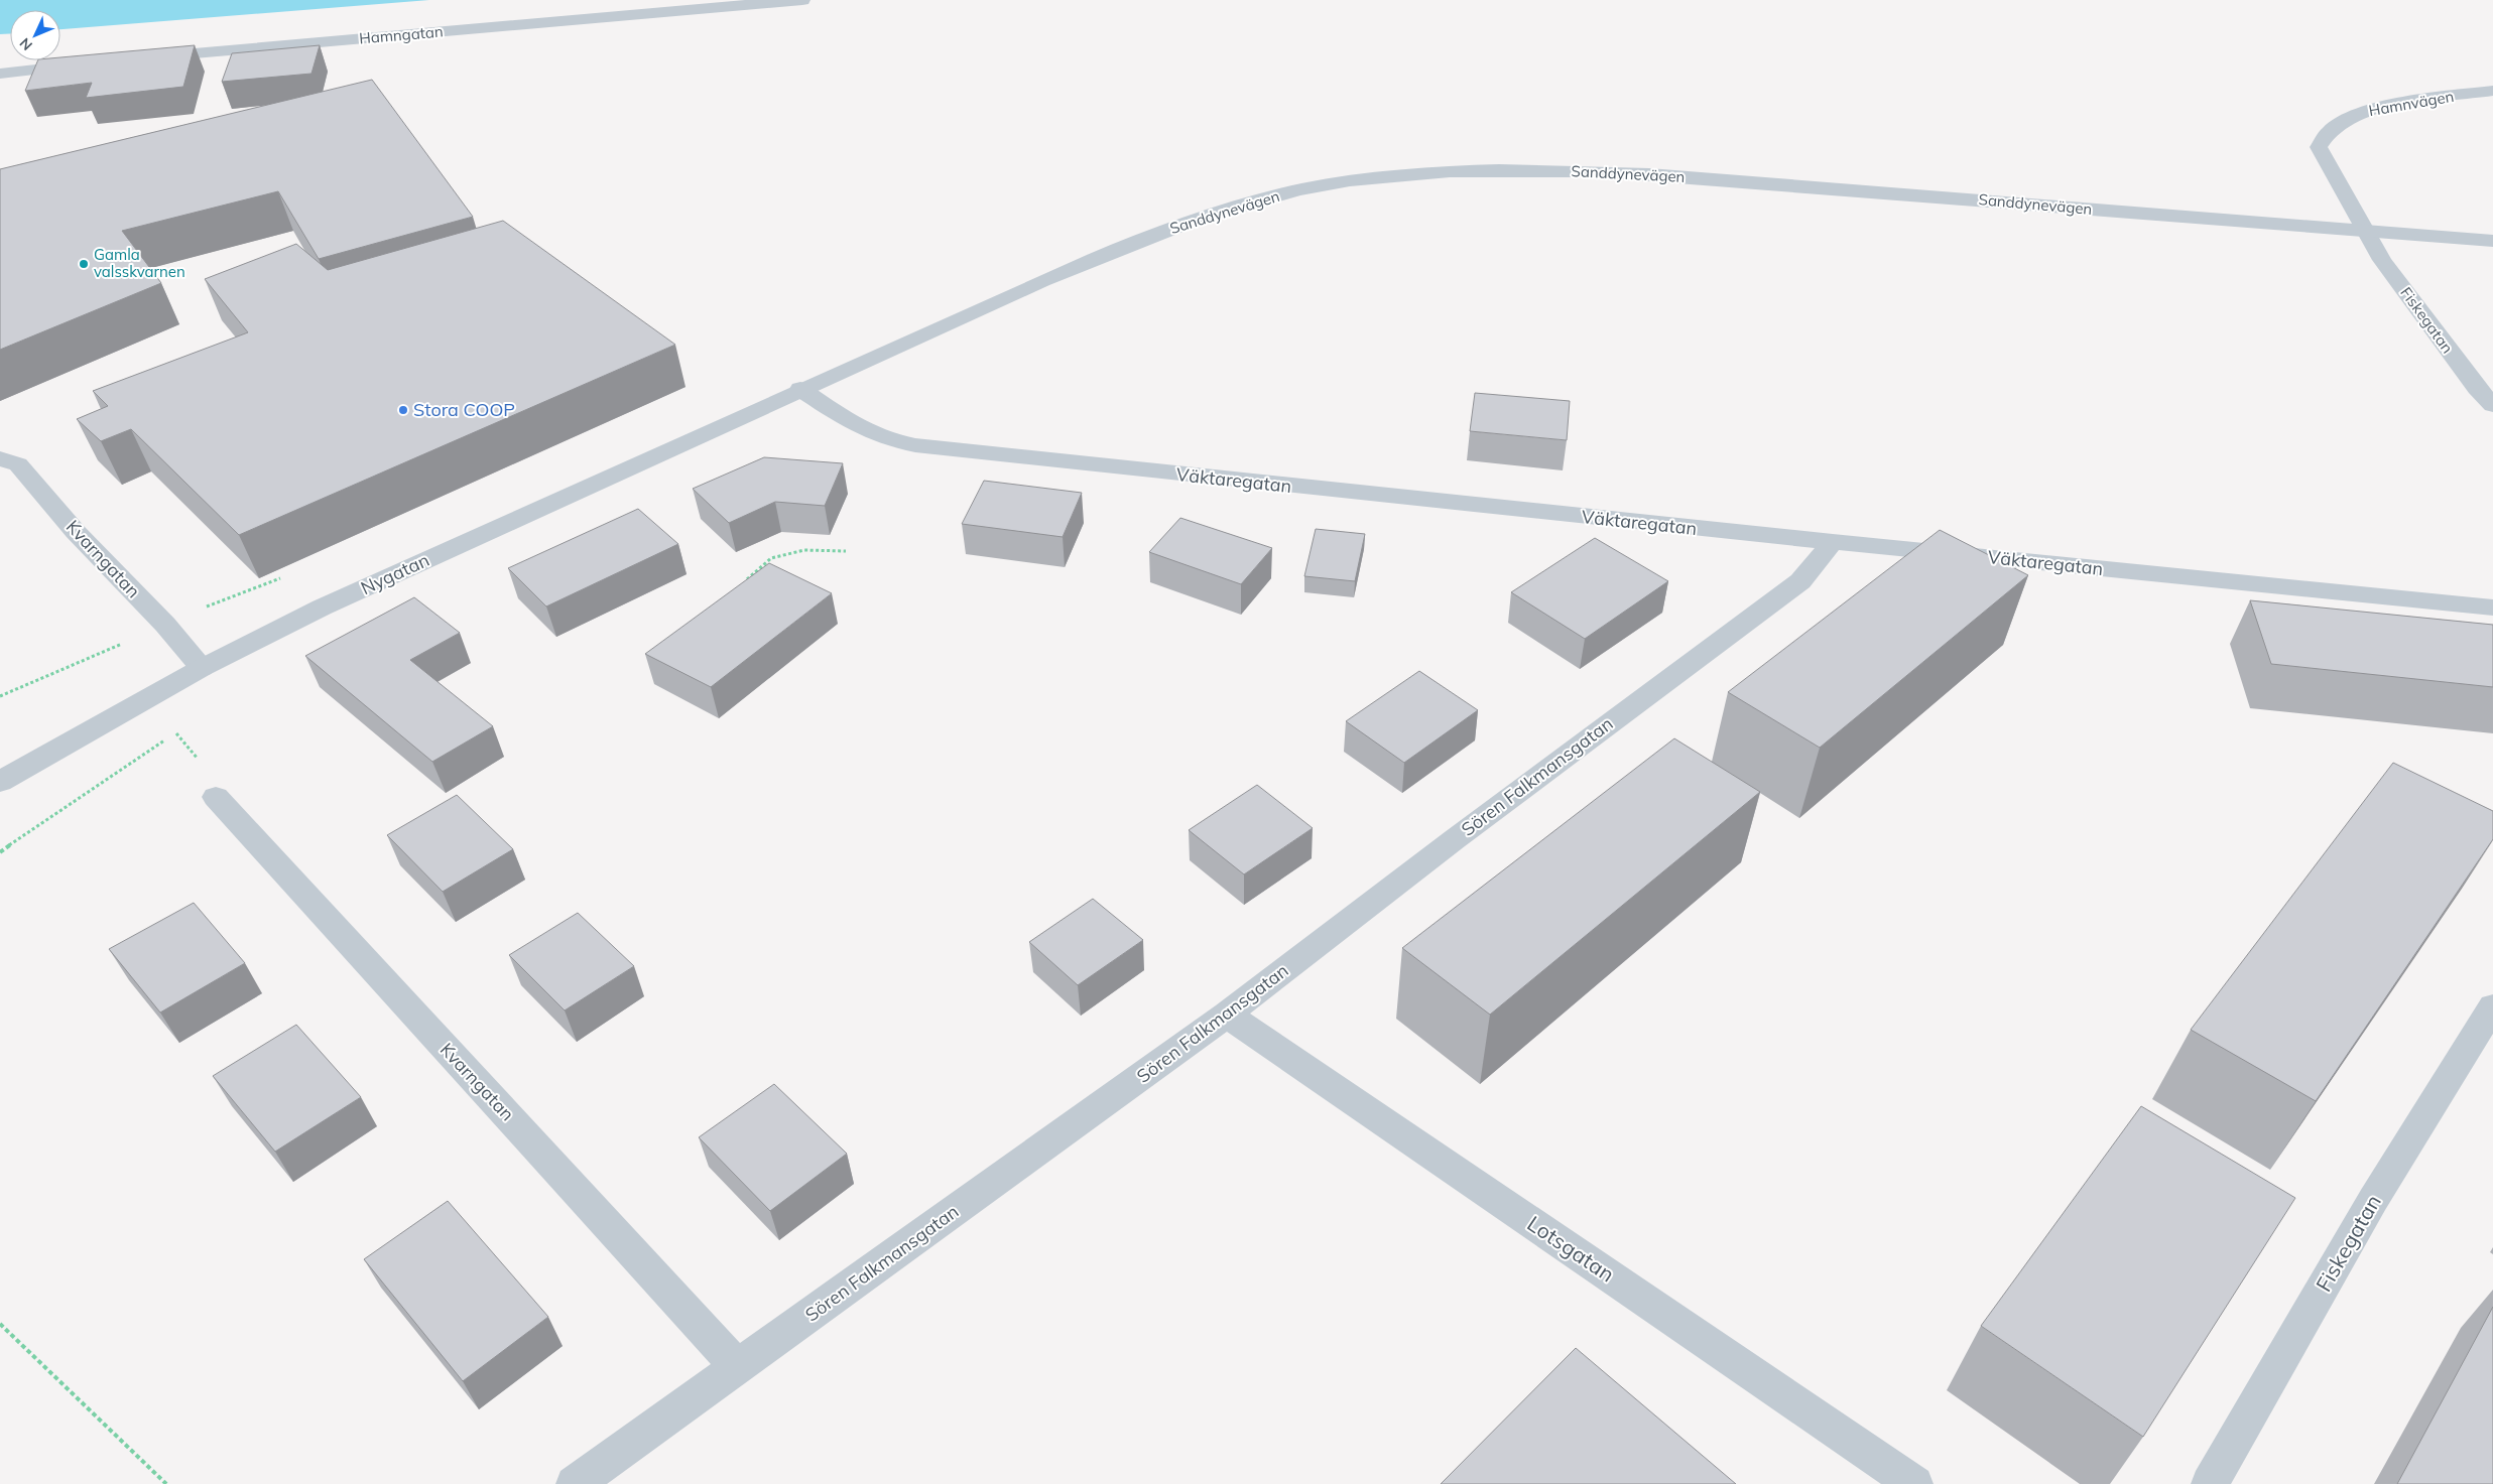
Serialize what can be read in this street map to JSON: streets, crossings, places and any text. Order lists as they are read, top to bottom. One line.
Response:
{"streets":{"street":["Hamngatan","Hamnvägen","Sanddynevägen","Fiskegatan","Väktaregatan","Kvarngatan","Nygatan","Sören Falkmansgatan","Lotsgatan"]},"crossings":[["Hamnvägen","Sanddynevägen"],["Hamnvägen","Fiskegatan"],["Sanddynevägen","Fiskegatan"],["Sanddynevägen","Väktaregatan"],["Sanddynevägen","Nygatan"],["Väktaregatan","Nygatan"],["Väktaregatan","Sören Falkmansgatan"],["Kvarngatan","Nygatan"],["Kvarngatan","Sören Falkmansgatan"],["Sören Falkmansgatan","Lotsgatan"]],"places":["Gamla valsskvarnen","Stora COOP"],"north":"bottom left"}
